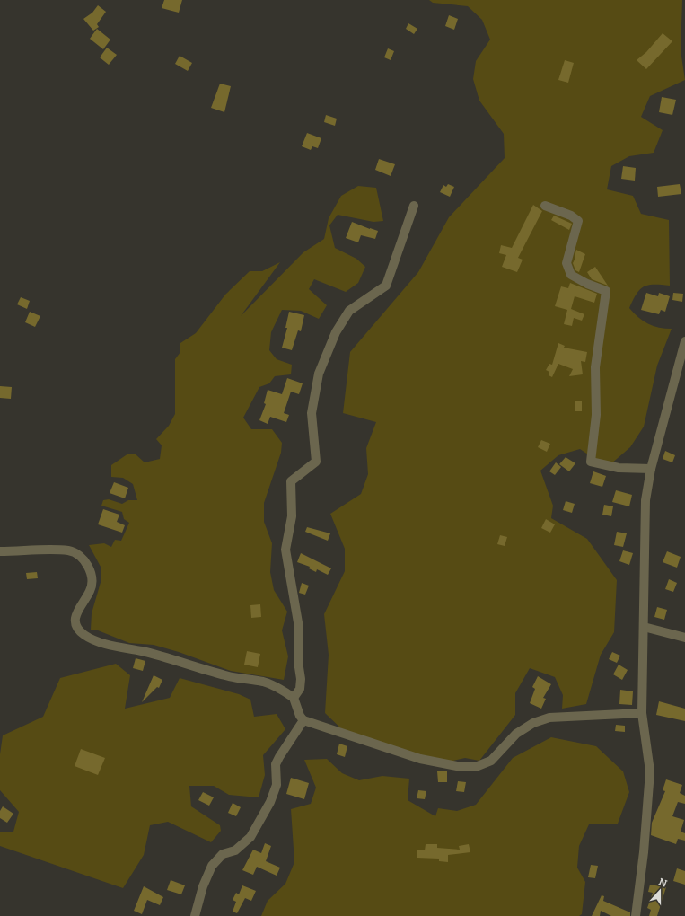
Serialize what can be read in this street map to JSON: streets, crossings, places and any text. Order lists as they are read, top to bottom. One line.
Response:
{"north":"top"}
